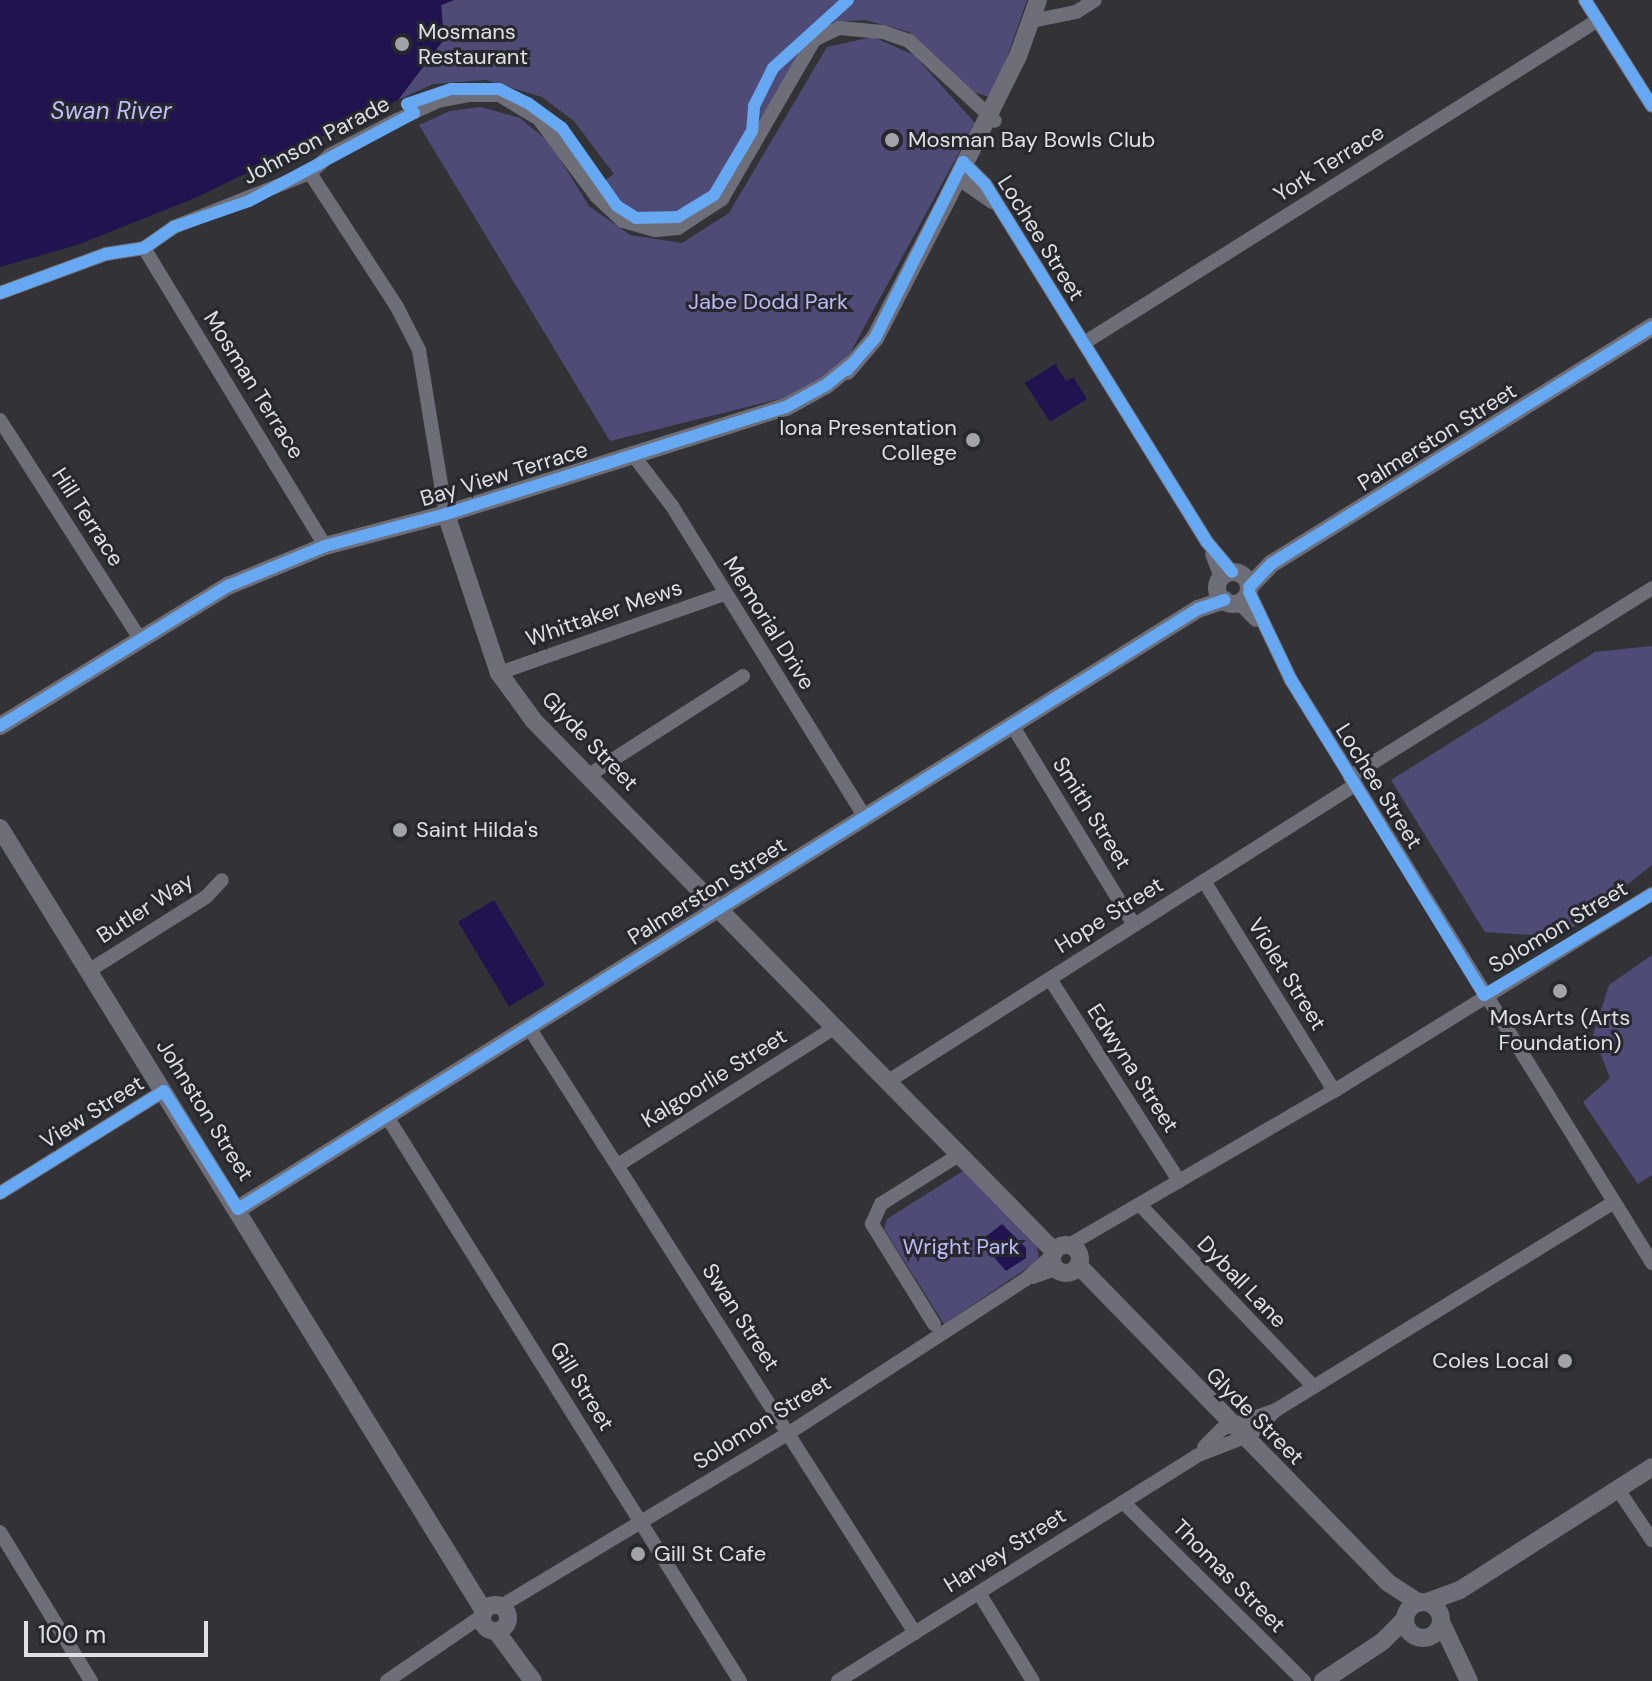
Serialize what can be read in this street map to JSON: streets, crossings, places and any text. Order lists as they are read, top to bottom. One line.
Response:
{"streets":{"street":["Johnson Parade","York Terrace","Lochee Street","Mosman Terrace","Palmerston Street","Bay View Terrace","Hill Terrace","Whittaker Mews","Memorial Drive","Glyde Street","Smith Street","Butler Way","Hope Street","Solomon Street","Violet Street","Edwyna Street","Kalgoorlie Street","Johnston Street","View Street","Dyball Lane","Swan Street","Gill Street","Harvey Street","Thomas Street"]},"crossings":[["Johnson Parade","Mosman Terrace"],["Johnson Parade","Bay View Terrace"],["Johnson Parade","Glyde Street"],["York Terrace","Lochee Street"],["Lochee Street","Palmerston Street"],["Lochee Street","Bay View Terrace"],["Lochee Street","Hope Street"],["Lochee Street","Solomon Street"],["Lochee Street","Harvey Street"],["Mosman Terrace","Bay View Terrace"],["Palmerston Street","Memorial Drive"],["Palmerston Street","Glyde Street"],["Palmerston Street","Smith Street"],["Palmerston Street","Johnston Street"],["Palmerston Street","Swan Street"],["Palmerston Street","Gill Street"],["Bay View Terrace","Hill Terrace"],["Bay View Terrace","Memorial Drive"],["Bay View Terrace","Glyde Street"],["Whittaker Mews","Memorial Drive"],["Whittaker Mews","Glyde Street"],["Glyde Street","Hope Street"],["Glyde Street","Solomon Street"],["Glyde Street","Kalgoorlie Street"],["Glyde Street","Harvey Street"],["Smith Street","Hope Street"],["Butler Way","Johnston Street"],["Hope Street","Violet Street"],["Hope Street","Edwyna Street"],["Solomon Street","Violet Street"],["Solomon Street","Edwyna Street"],["Solomon Street","Johnston Street"],["Solomon Street","Dyball Lane"],["Solomon Street","Swan Street"],["Solomon Street","Gill Street"],["Kalgoorlie Street","Swan Street"],["Johnston Street","View Street"],["Dyball Lane","Harvey Street"],["Swan Street","Harvey Street"],["Harvey Street","Thomas Street"]],"water":["Swan River"],"parks":["Jabe Dodd Park","Wright Park"],"places":["Mosmans Restaurant","Mosman Bay Bowls Club","Iona Presentation College","Saint Hilda's","MosArts (Arts Foundation)","Coles Local","Gill St Cafe"],"scale_bar":"100 m"}
